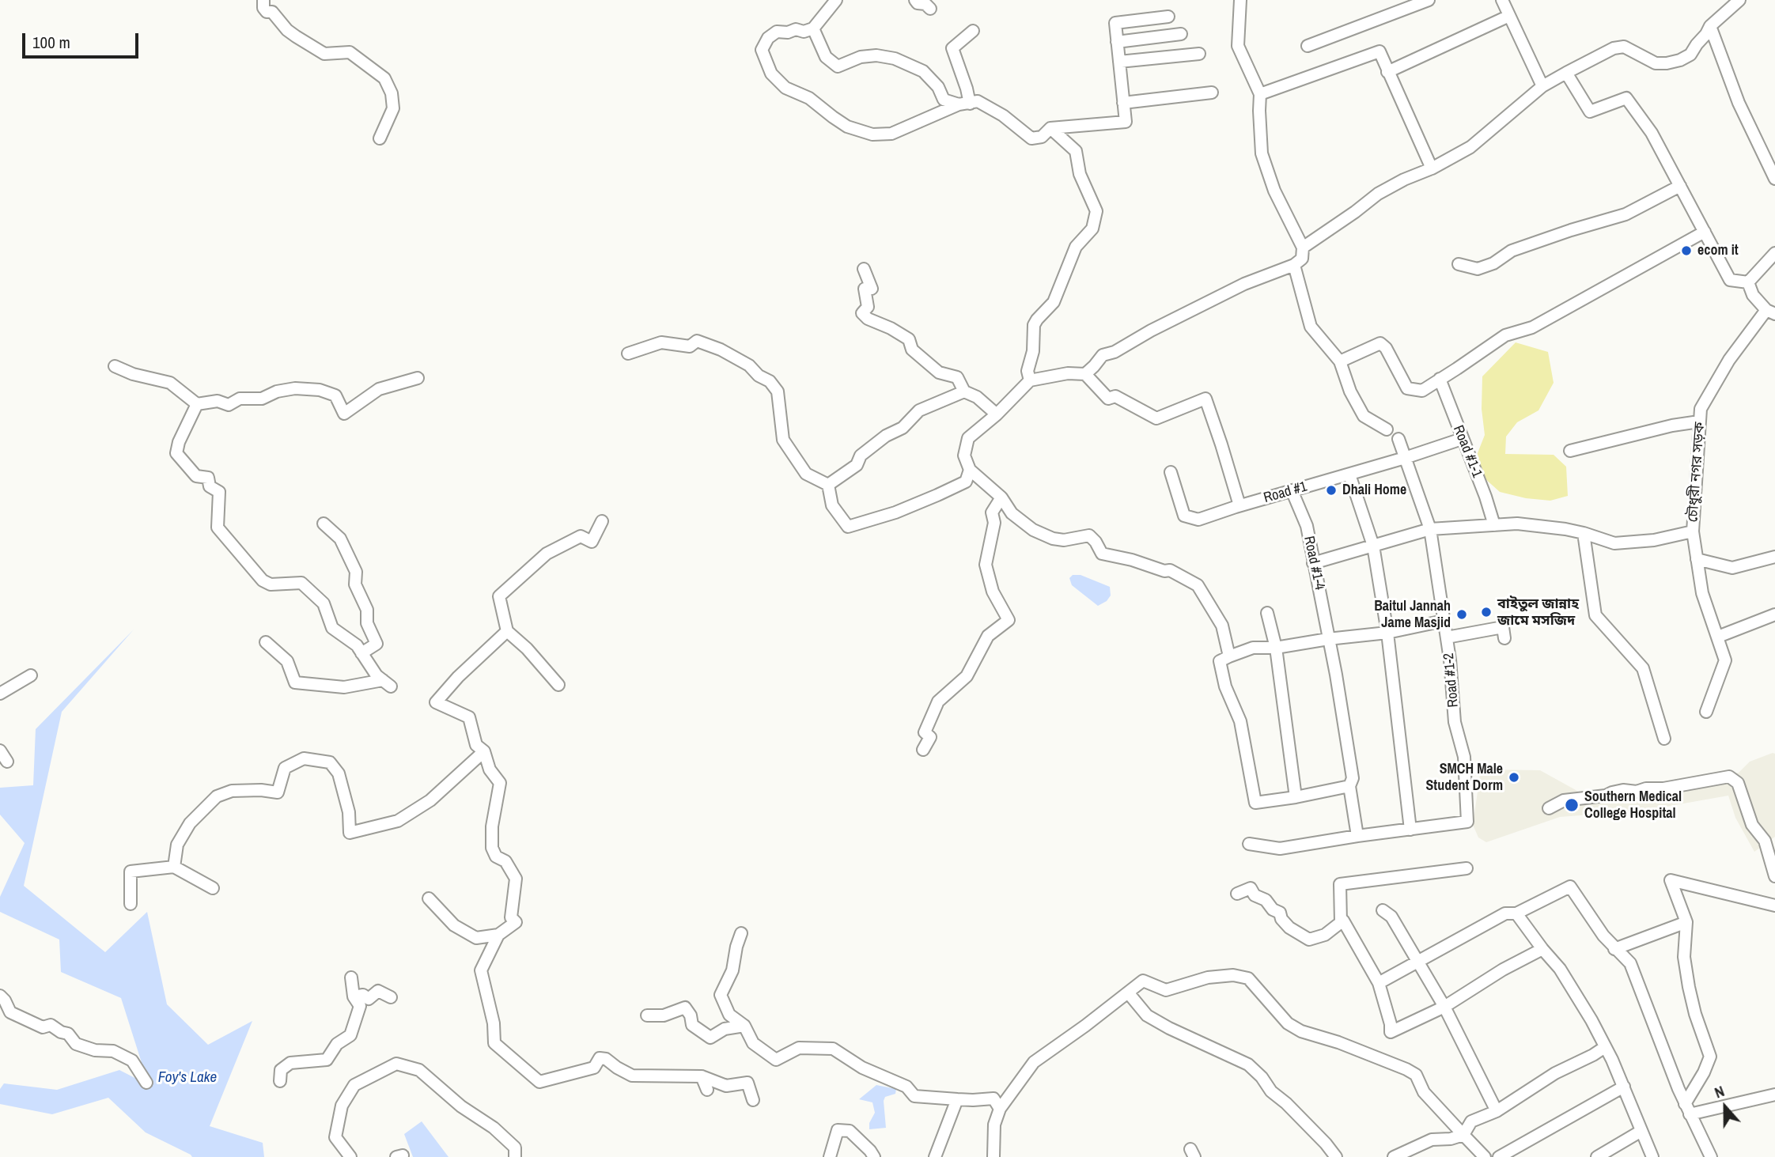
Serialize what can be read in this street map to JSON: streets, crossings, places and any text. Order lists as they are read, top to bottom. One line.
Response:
{"streets":{"street":["Road #1-1","চৌধুরী নগর সড়ক","Road #1","Road #1-4","Road #1-2"]},"crossings":[["Road #1-1","চৌধুরী নগর সড়ক"],["Road #1-1","Road #1"],["চৌধুরী নগর সড়ক","Road #1-4"],["চৌধুরী নগর সড়ক","Road #1-2"],["Road #1","Road #1-4"]],"water":["Foy's Lake"],"places":["ecom it","Dhali Home","বাইতুল জান্নাহ জামে মসজিদ","Baitul Jannah Jame Masjid","SMCH Male Student Dorm","Southern Medical College Hospital"],"scale_bar":"100 m","north":"top"}
